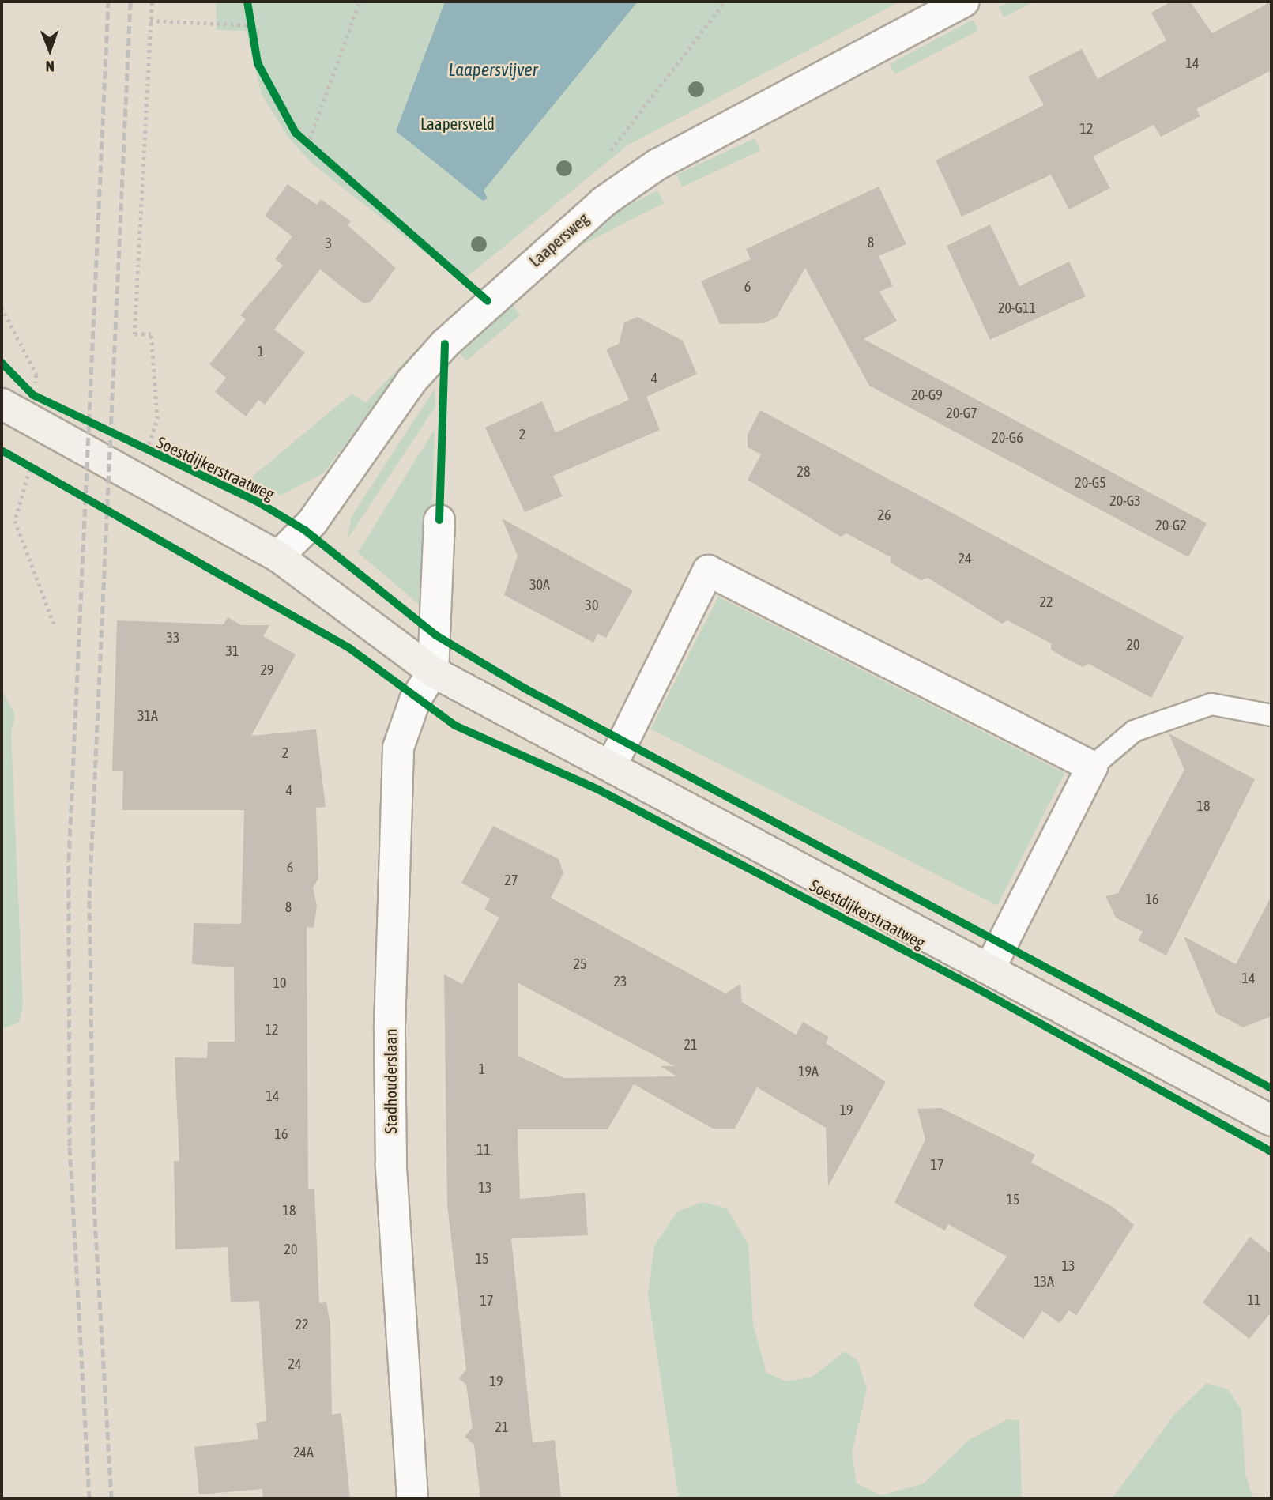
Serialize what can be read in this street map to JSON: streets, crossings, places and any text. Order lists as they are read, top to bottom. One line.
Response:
{"streets":{"main road":["Soestdijkerstraatweg"],"street":["Laapersweg","Stadhouderslaan"]},"crossings":[["Laapersweg","Soestdijkerstraatweg"],["Soestdijkerstraatweg","Stadhouderslaan"]],"water":["Laapersvijver"],"parks":["Laapersveld"],"house_numbers":["14","12","8","3","6","20-G11","1","4","20-G9","20-G7","2","20-G6","28","20-G5","20-G3","26","20-G2","24","30A","22","30","33","20","31","29","31A","2","4","18","6","27","16","8","25","14","23","10","12","21","1","19A","14","19","16","11","17","13","15","18","20","15","13","13A","11","17","22","24","19","21","24A"],"north":"bottom"}
